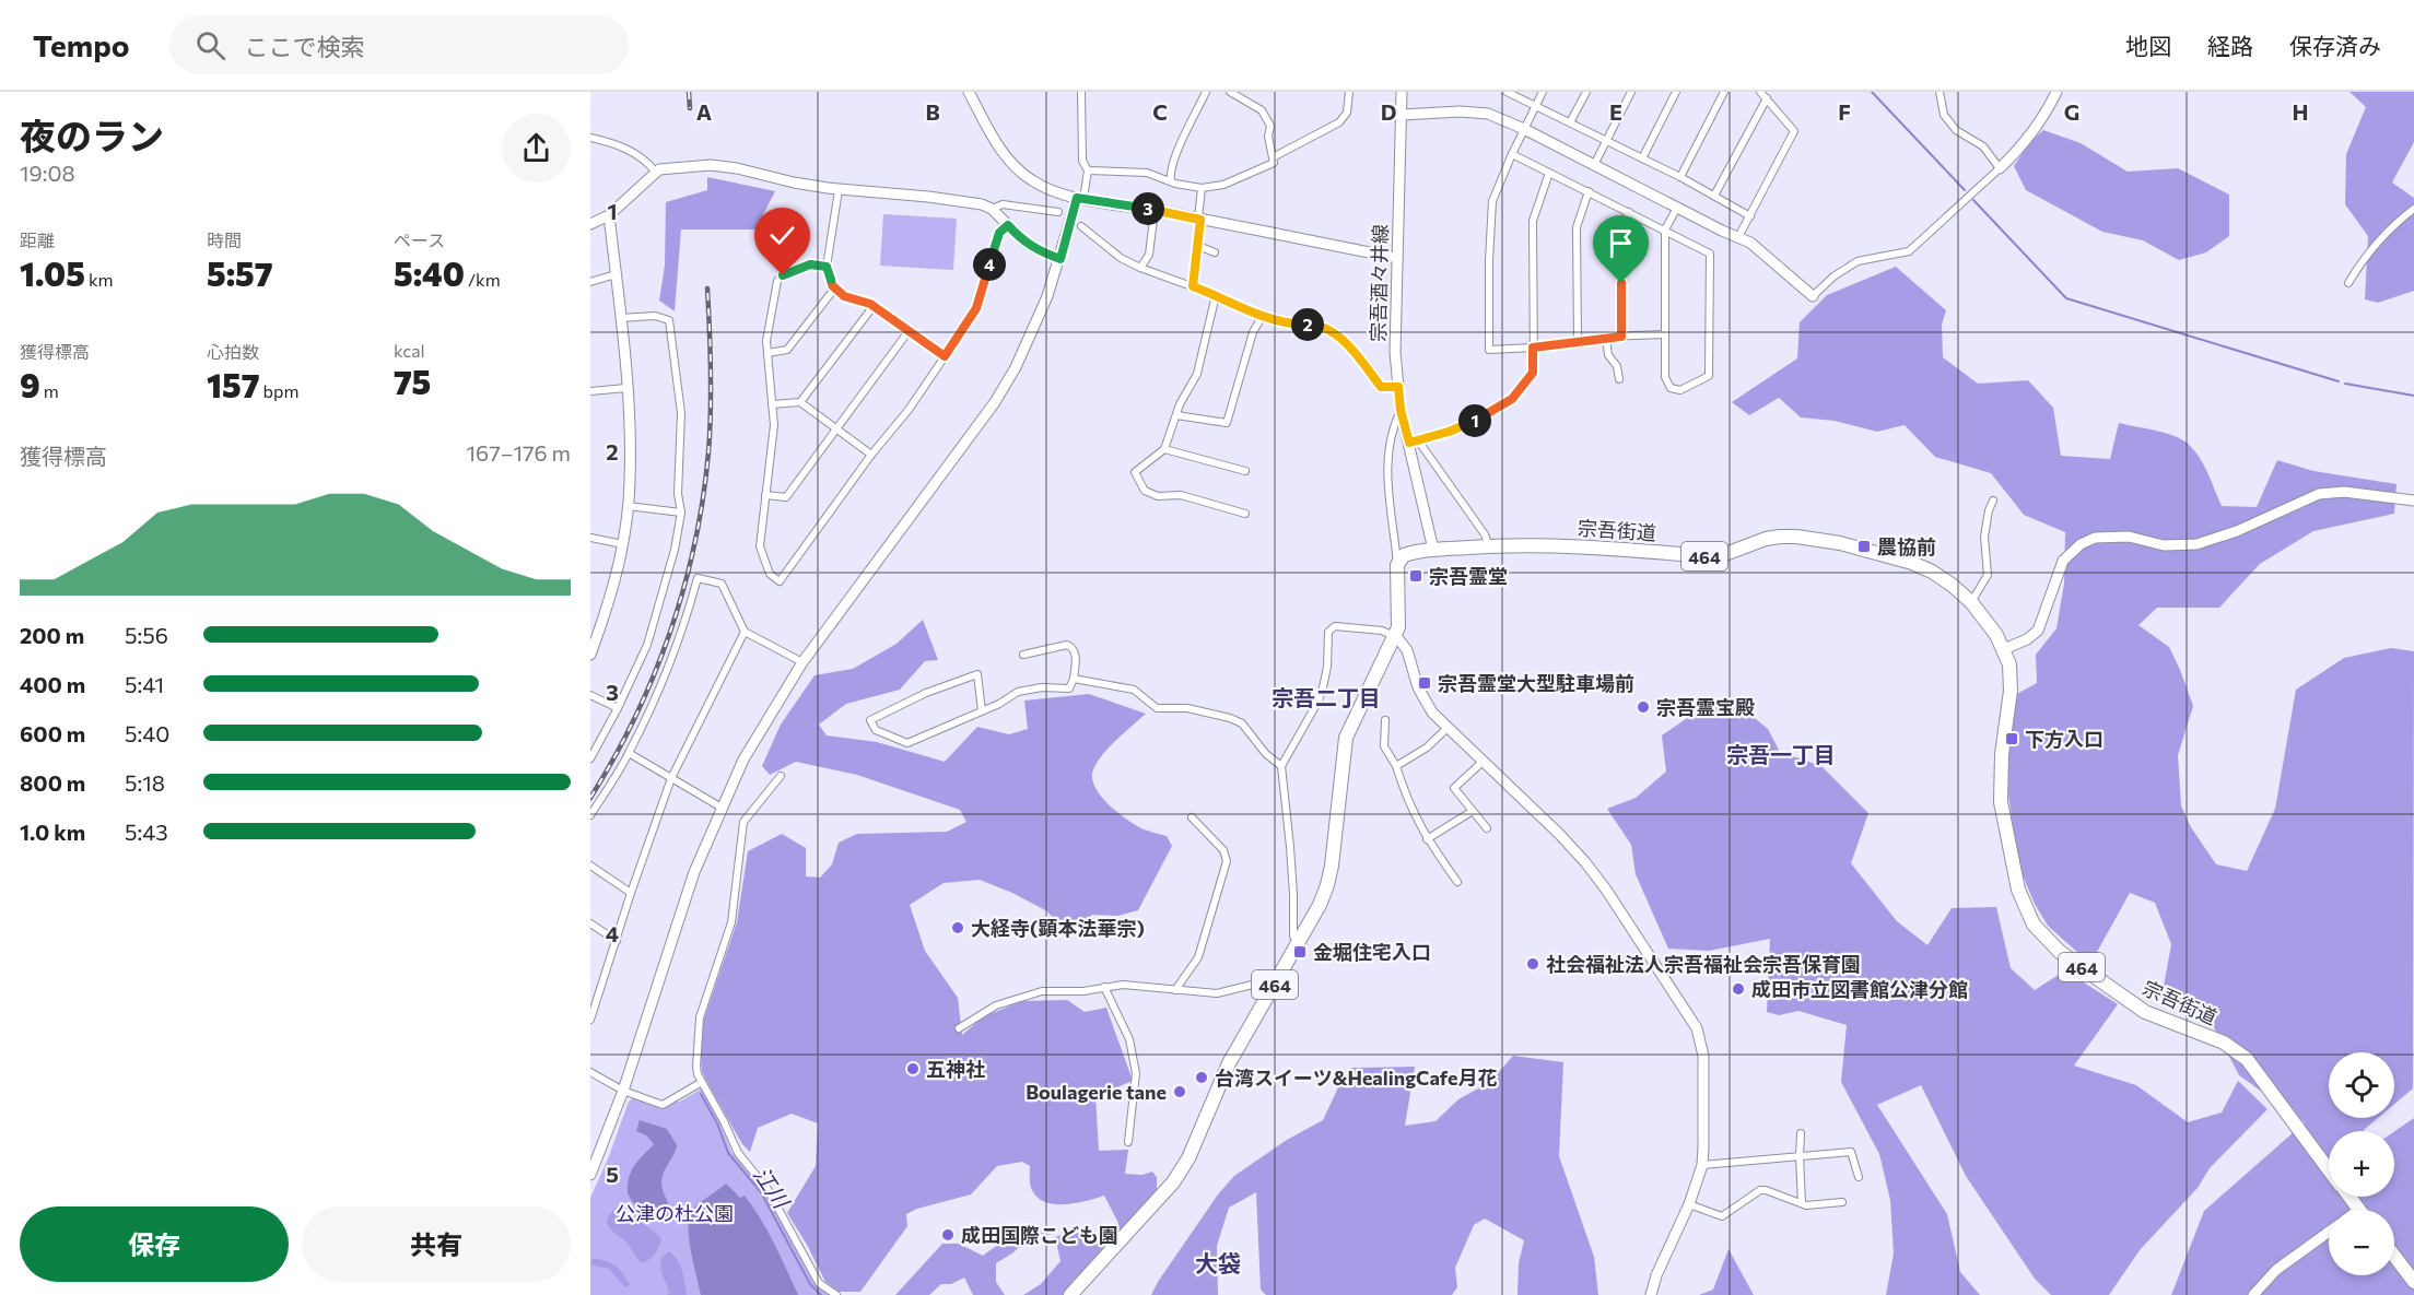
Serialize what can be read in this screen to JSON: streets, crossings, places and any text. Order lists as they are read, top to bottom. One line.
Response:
{"streets":{"highway":["宗吾街道","464"],"street":["宗吾酒々井線"]},"crossings":[["宗吾酒々井線","宗吾街道"],["宗吾街道","464"]],"districts":["宗吾二丁目","宗吾一丁目","大袋"],"water":["江川"],"parks":["公津の杜公園"],"places":{"transit":["農協前","宗吾霊堂","宗吾霊堂大型駐車場前","下方入口","金堀住宅入口"],"other":["宗吾霊宝殿","大経寺(顕本法華宗)","社会福祉法人宗吾福祉会宗吾保育園","成田市立図書館公津分館","五神社","台湾スイーツ&HealingCafe月花","Boulagerie tane","成田国際こども園"]},"page":{"header":"Tempo","search":"ここで検索","nav":["地図","経路","保存済み"],"heading":["夜のラン","19:08"],"pins":["3","4","2","1"],"stats":[["距離","1.05 km"],["時間","5:57"],["ペース","5:40 /km"],["獲得標高","9 m"],["心拍数","157 bpm"],["kcal","75"]],"chart":["獲得標高","167–176 m"],"list":[{"name":"200 m","note":"5:56"},{"name":"400 m","note":"5:41"},{"name":"600 m","note":"5:40"},{"name":"800 m","note":"5:18"},{"name":"1.0 km","note":"5:43"}],"map_buttons":["+","−"],"buttons":["保存","共有"]},"grid":{"columns":["A","B","C","D","E","F","G","H"],"rows":["1","2","3","4","5"]}}
